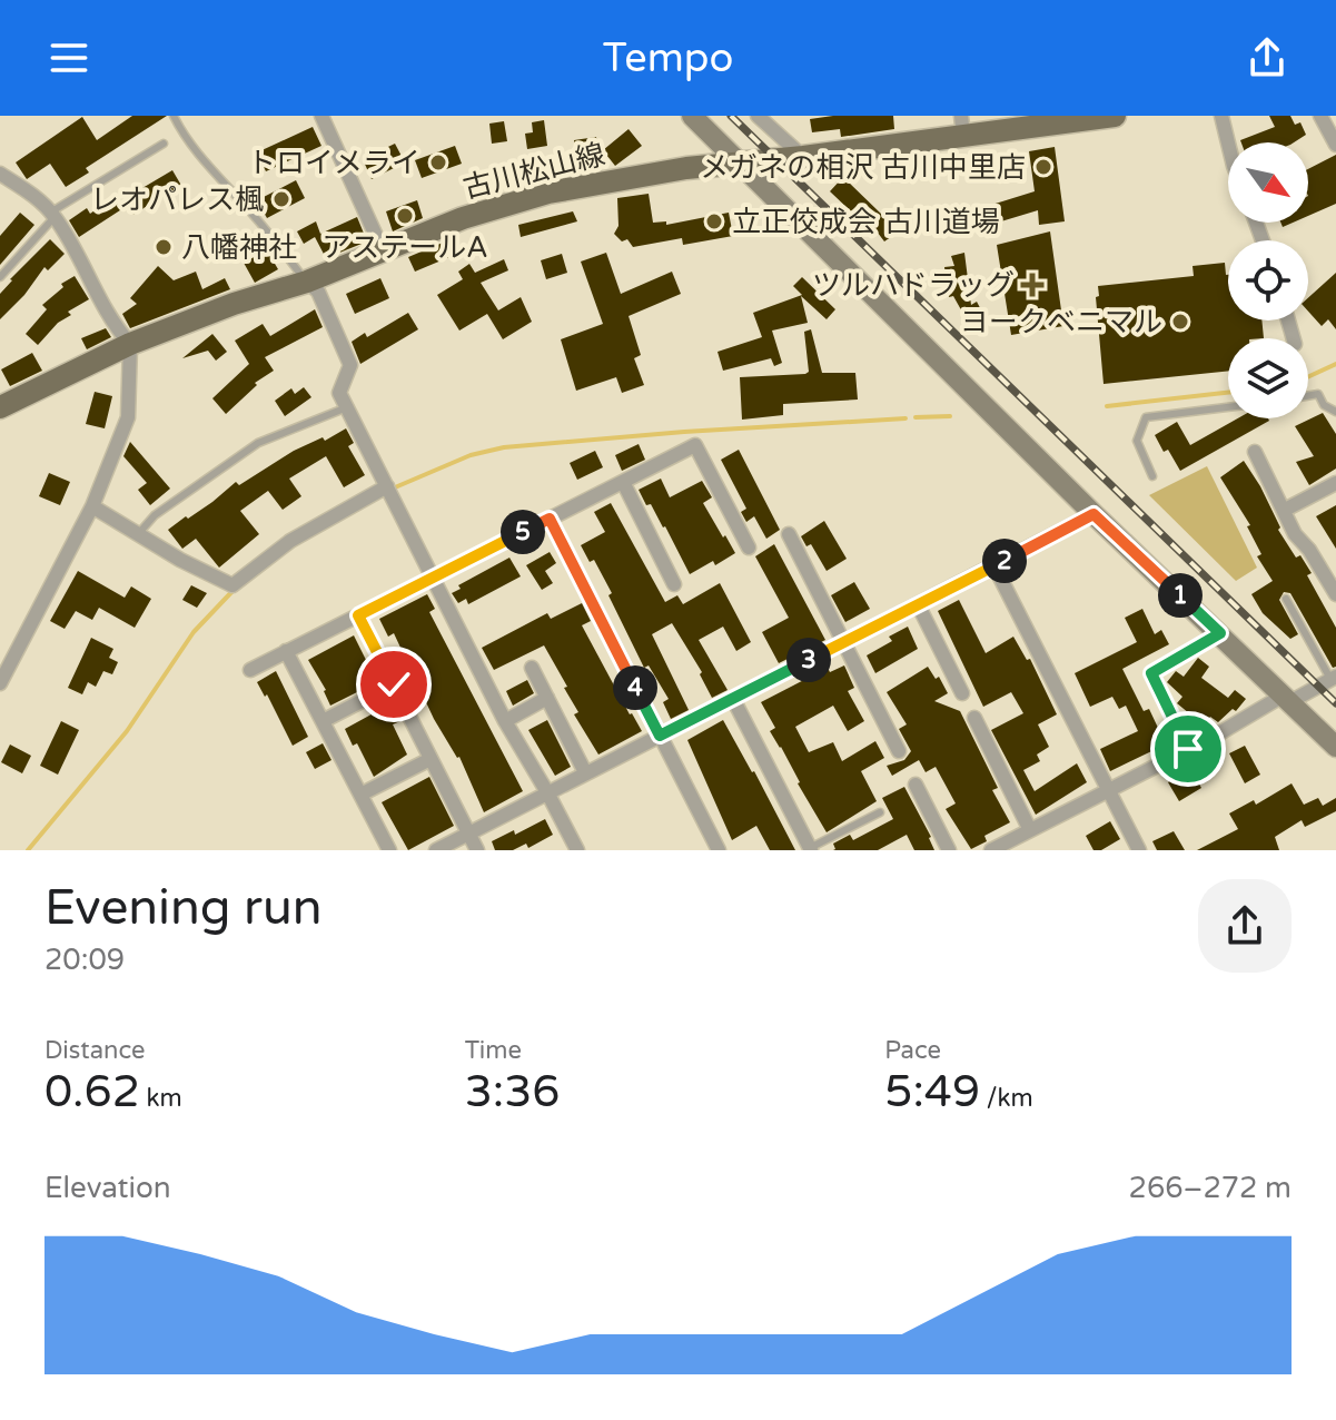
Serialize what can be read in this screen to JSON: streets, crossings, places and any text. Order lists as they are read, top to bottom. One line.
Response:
{"streets":{"main road":["古川松山線"]},"places":{"other":["トロイメライ","メガネの相沢 古川中里店","レオパレス楓","アステールA","立正佼成会 古川道場","八幡神社","ヨークベニマル"],"health":["ツルハドラッグ"]},"north":"bottom right","page":{"header":"Tempo","pins":["5","2","1","3","4"],"heading":["Evening run","20:09"],"stats":[["Distance","0.62 km"],["Time","3:36"],["Pace","5:49 /km"]],"chart":["Elevation","266–272 m"]}}
